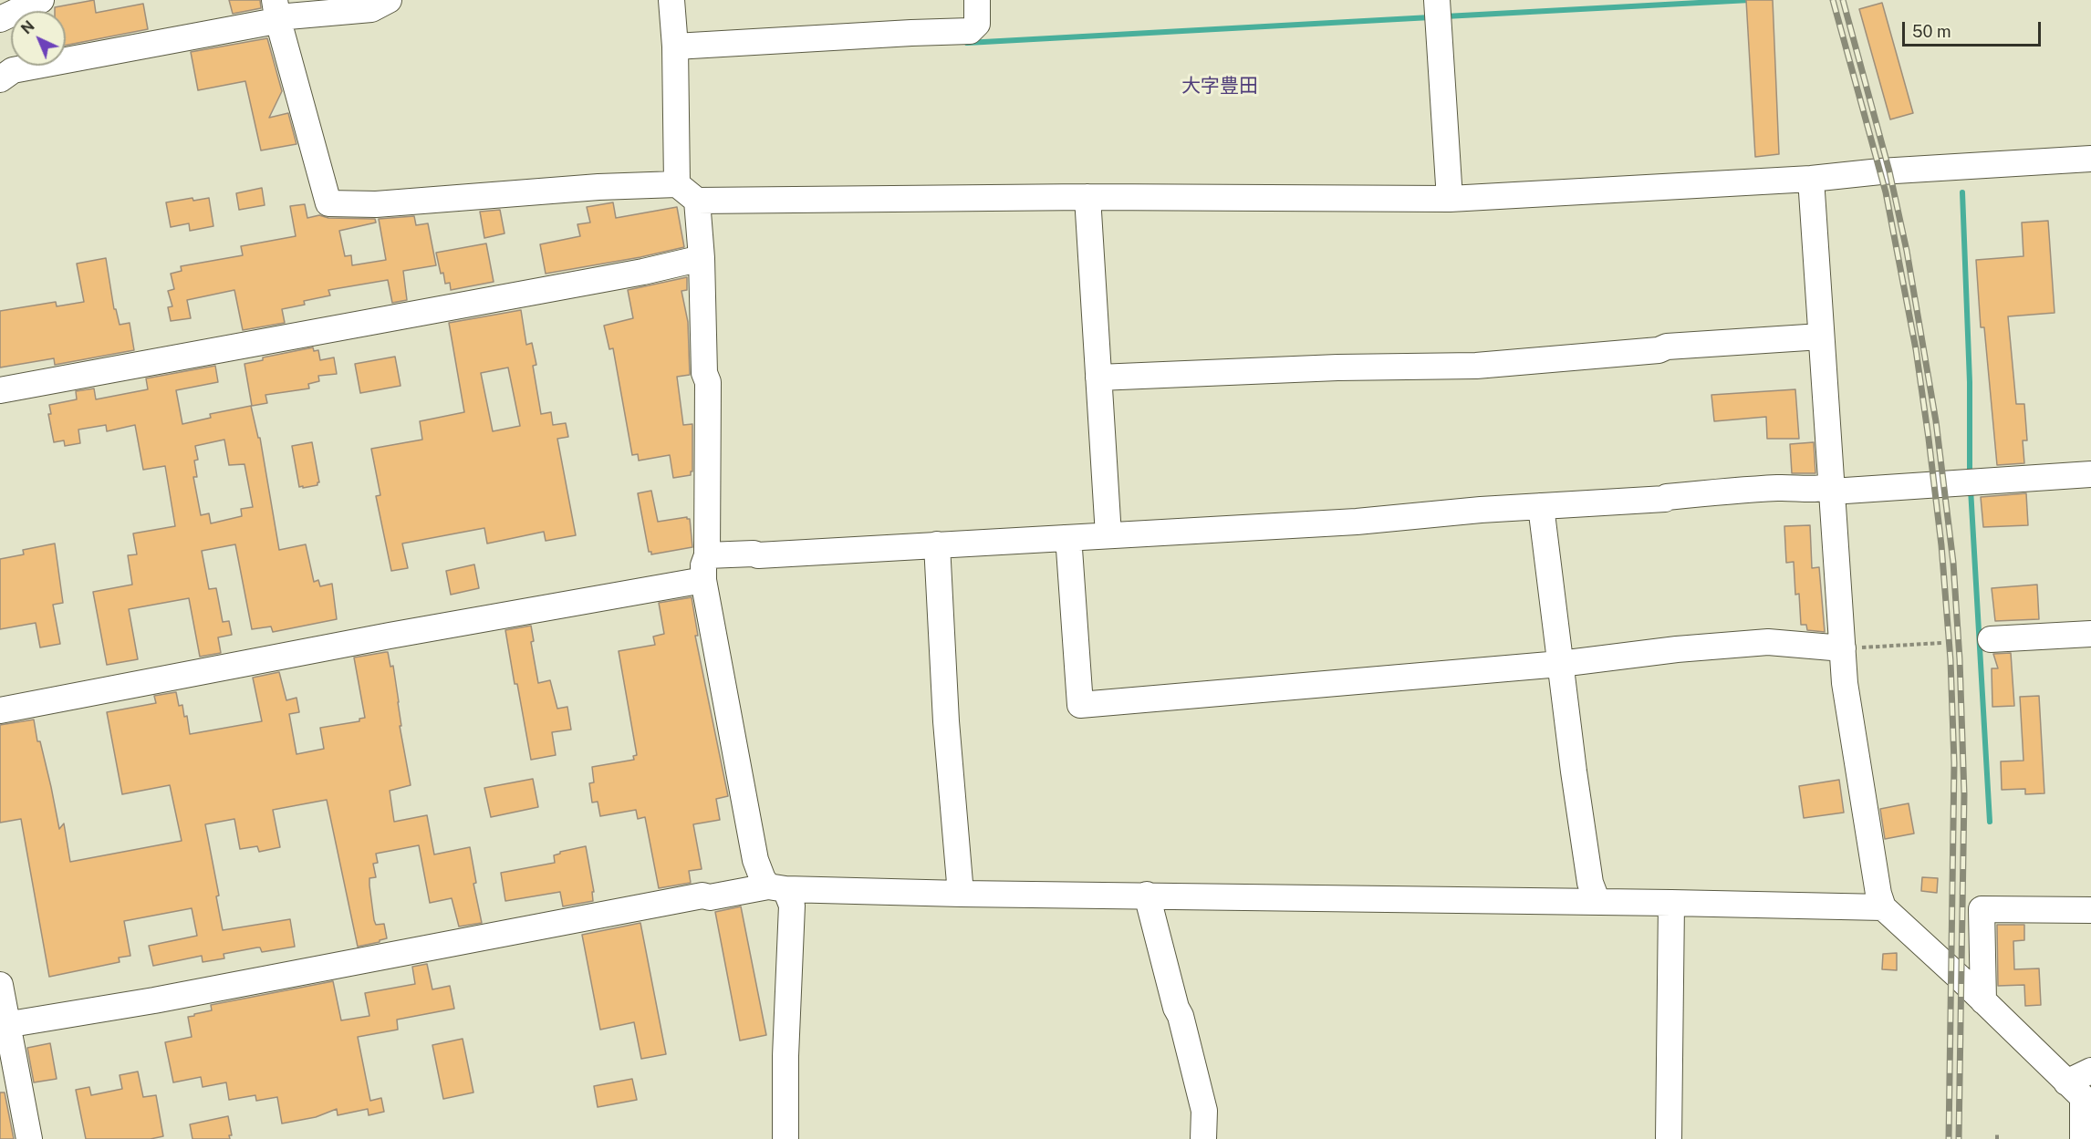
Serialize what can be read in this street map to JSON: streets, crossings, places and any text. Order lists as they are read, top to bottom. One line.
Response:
{"districts":["大字豊田"],"scale_bar":"50 m","north":"top left"}
